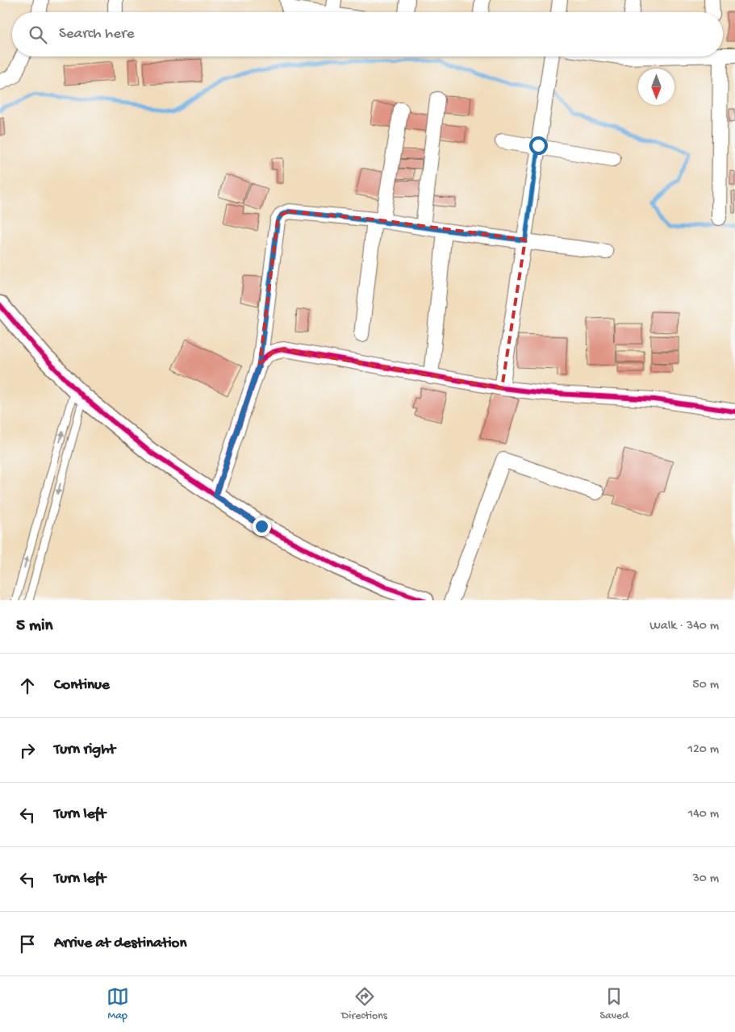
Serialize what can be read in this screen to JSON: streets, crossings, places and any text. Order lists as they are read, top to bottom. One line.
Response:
{"north":"bottom","page":{"search":"Search here","heading":["5 min","Walk · 340 m"],"list":[["Continue","50 m"],["Turn right","120 m"],["Turn left","140 m"],["Turn left","30 m"],"Arrive at destination"],"nav":["Map","Directions","Saved"]}}
